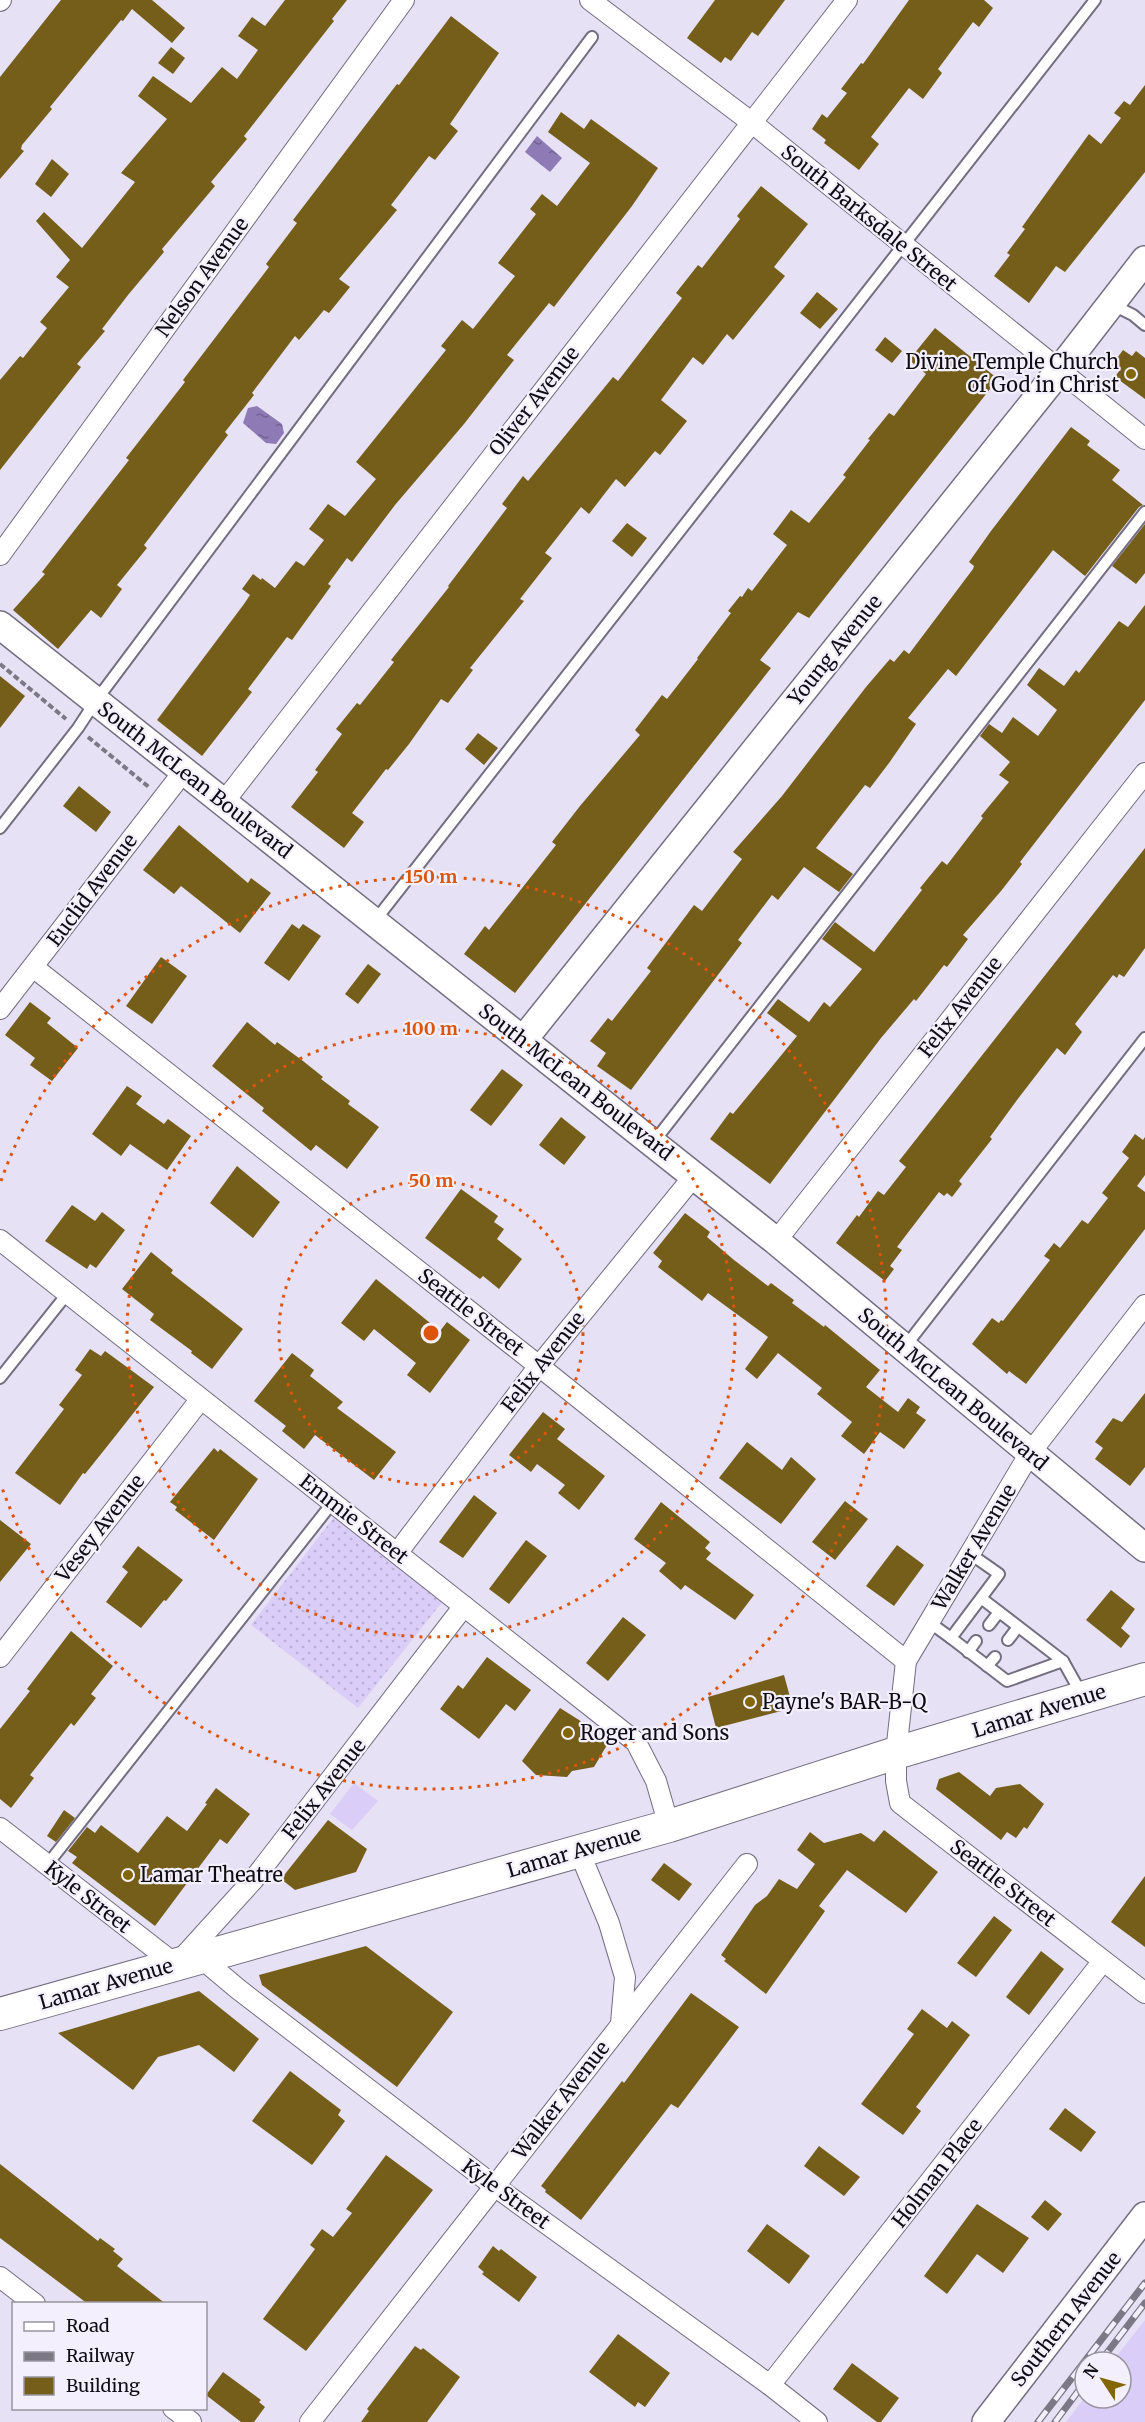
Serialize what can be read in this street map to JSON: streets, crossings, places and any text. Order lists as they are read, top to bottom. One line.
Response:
{"streets":{"main road":["Young Avenue","South McLean Boulevard","Lamar Avenue","Southern Avenue"],"street":["South Barksdale Street","Nelson Avenue","Oliver Avenue","Euclid Avenue","Felix Avenue","Seattle Street","Emmie Street","Vesey Avenue","Walker Avenue","Kyle Street","Holman Place"]},"crossings":[["South Barksdale Street","Oliver Avenue"],["South Barksdale Street","Young Avenue"],["Oliver Avenue","South McLean Boulevard"],["Young Avenue","South McLean Boulevard"],["South McLean Boulevard","Euclid Avenue"],["South McLean Boulevard","Felix Avenue"],["South McLean Boulevard","Walker Avenue"],["Euclid Avenue","Seattle Street"],["Felix Avenue","Seattle Street"],["Felix Avenue","Emmie Street"],["Felix Avenue","Lamar Avenue"],["Felix Avenue","Kyle Street"],["Seattle Street","Walker Avenue"],["Seattle Street","Lamar Avenue"],["Seattle Street","Holman Place"],["Emmie Street","Vesey Avenue"],["Emmie Street","Lamar Avenue"],["Walker Avenue","Lamar Avenue"],["Walker Avenue","Kyle Street"],["Lamar Avenue","Kyle Street"],["Kyle Street","Holman Place"]],"places":["Divine Temple Church of God in Christ","Payne's BAR-B-Q","Roger and Sons","Lamar Theatre"],"legend":["Road","Railway","Building"],"north":"top left","rings":["150 m","100 m","50 m"]}
